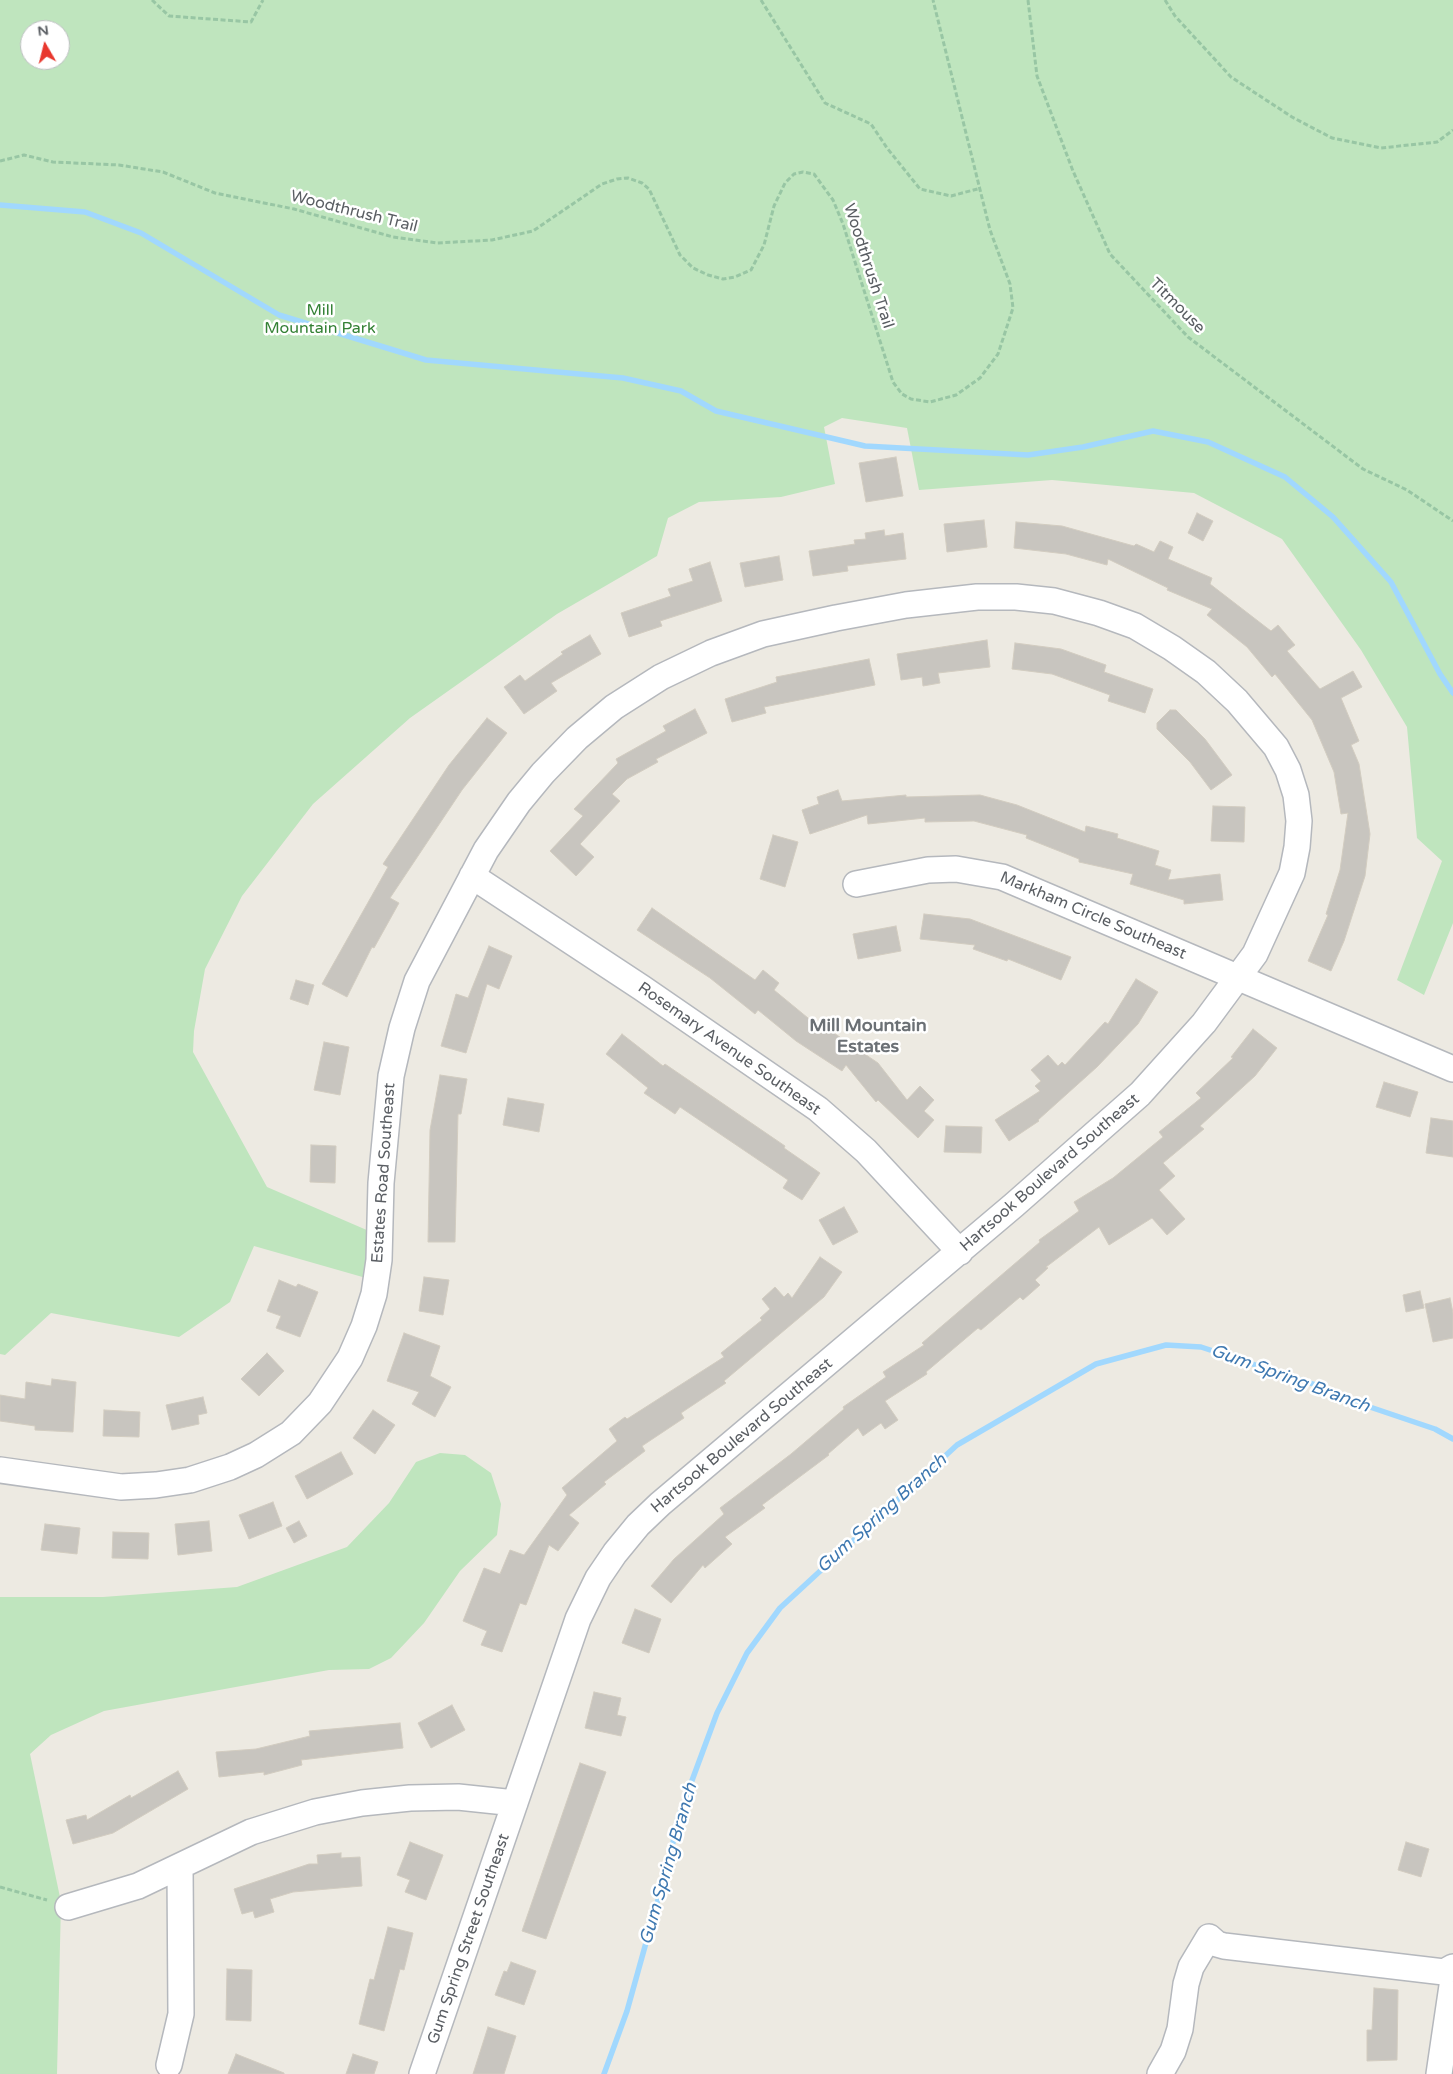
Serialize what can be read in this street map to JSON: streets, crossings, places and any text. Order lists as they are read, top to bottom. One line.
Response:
{"streets":{"street":["Markham Circle Southeast","Rosemary Avenue Southeast","Estates Road Southeast","Hartsook Boulevard Southeast","Gum Spring Street Southeast"],"path":["Woodthrush Trail","Titmouse"]},"crossings":[["Markham Circle Southeast","Estates Road Southeast"],["Markham Circle Southeast","Hartsook Boulevard Southeast"],["Rosemary Avenue Southeast","Estates Road Southeast"],["Rosemary Avenue Southeast","Hartsook Boulevard Southeast"],["Estates Road Southeast","Hartsook Boulevard Southeast"],["Hartsook Boulevard Southeast","Gum Spring Street Southeast"]],"districts":["Mill Mountain Estates"],"water":["Gum Spring Branch"],"parks":["Mill Mountain Park"],"north":"top"}
